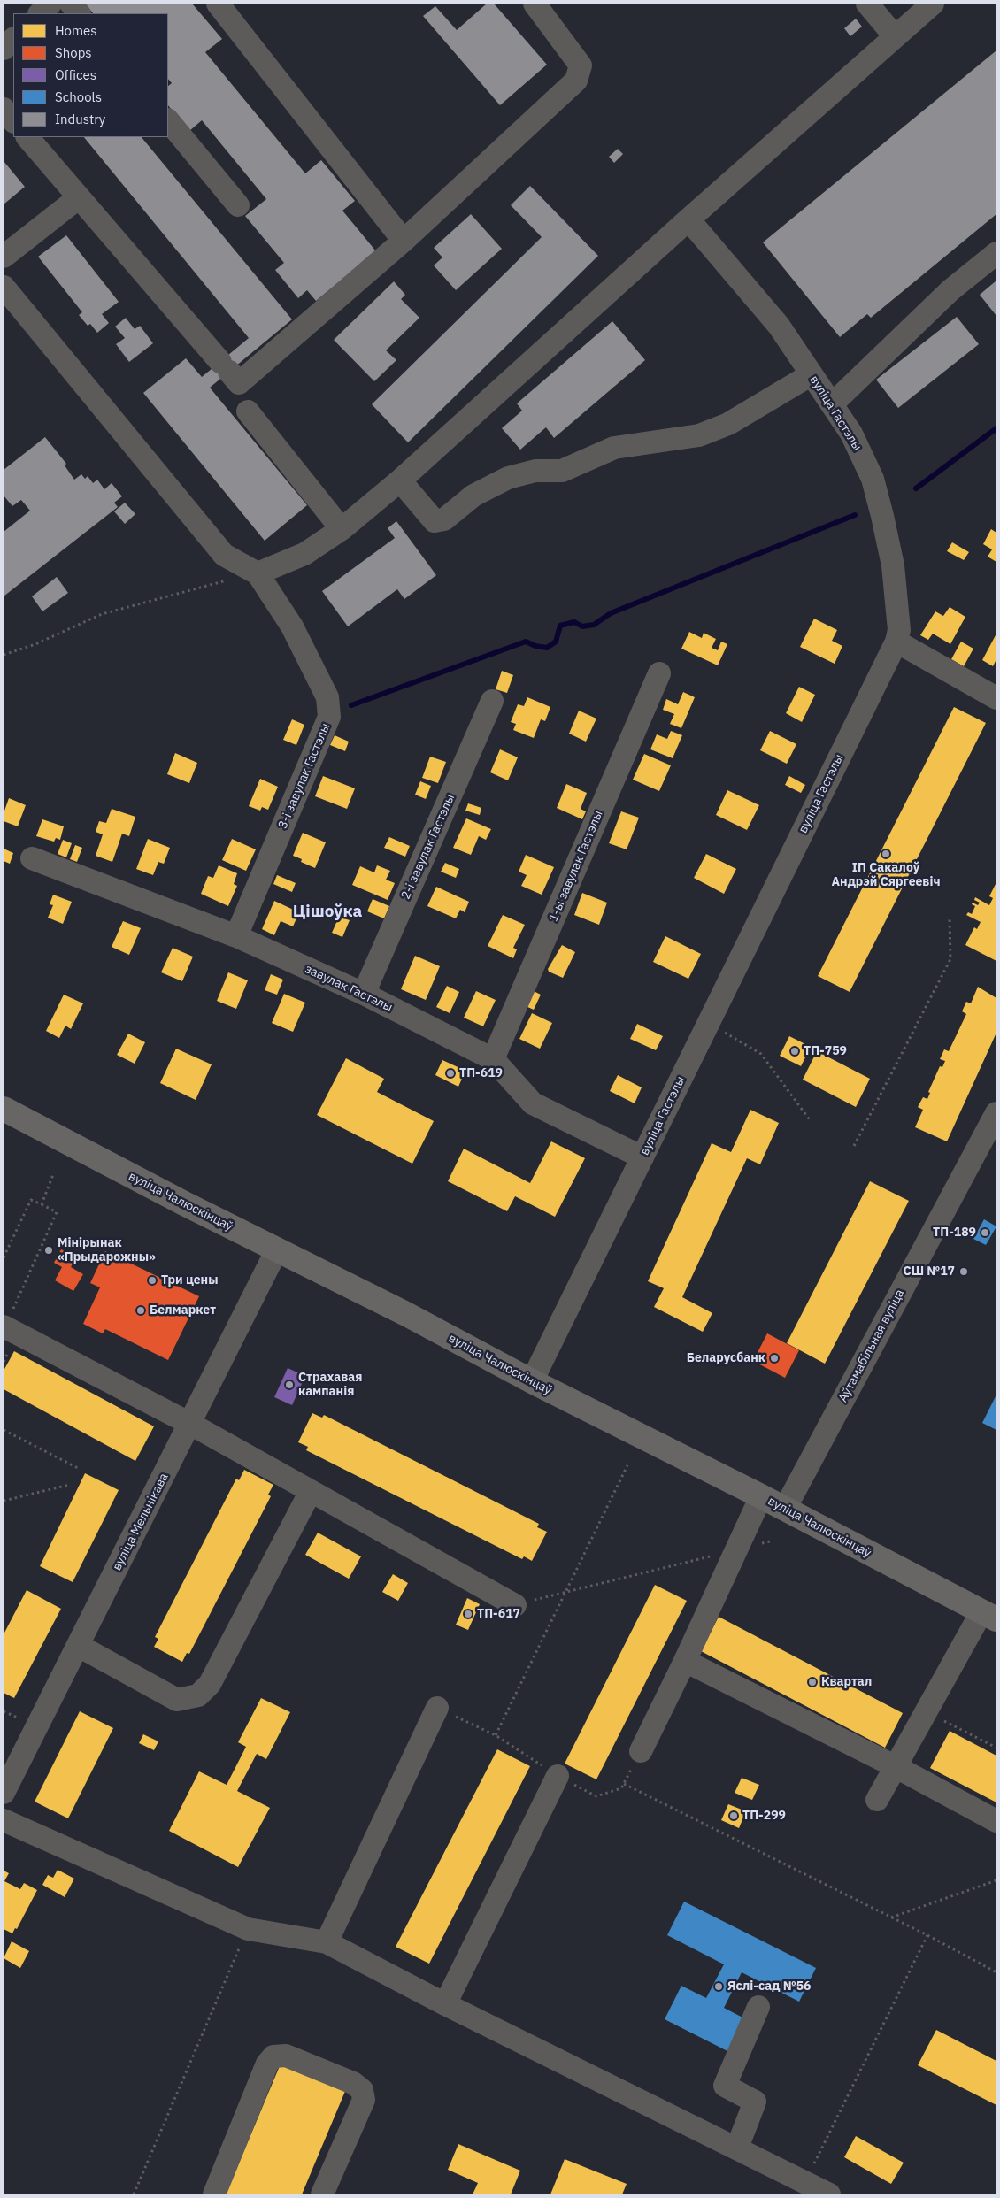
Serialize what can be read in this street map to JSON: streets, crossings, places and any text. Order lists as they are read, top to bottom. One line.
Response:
{"streets":{"main road":["вуліца Чалюскінцаў"],"street":["вуліца Гастэлы","3-і завулак Гастэлы","2-і завулак Гастэлы","1-ы завулак Гастэлы","завулак Гастэлы","Аўтамабільная вуліца","вуліца Мельнікава"]},"crossings":[["вуліца Гастэлы","завулак Гастэлы"],["вуліца Гастэлы","вуліца Чалюскінцаў"],["3-і завулак Гастэлы","завулак Гастэлы"],["2-і завулак Гастэлы","завулак Гастэлы"],["1-ы завулак Гастэлы","завулак Гастэлы"],["вуліца Чалюскінцаў","Аўтамабільная вуліца"],["вуліца Чалюскінцаў","вуліца Мельнікава"]],"districts":["Цішоўка"],"places":["ІП Сакалоў Андрэй Сяргеевіч","ТП-759","ТП-619","ТП-189","Мінірынак «Прыдарожны»","СШ №17","Три цены","Белмаркет","Беларусбанк","Страхавая кампанія","ТП-617","Квартал","ТП-299","Яслі-сад №56"],"legend":["Homes","Shops","Offices","Schools","Industry"]}
